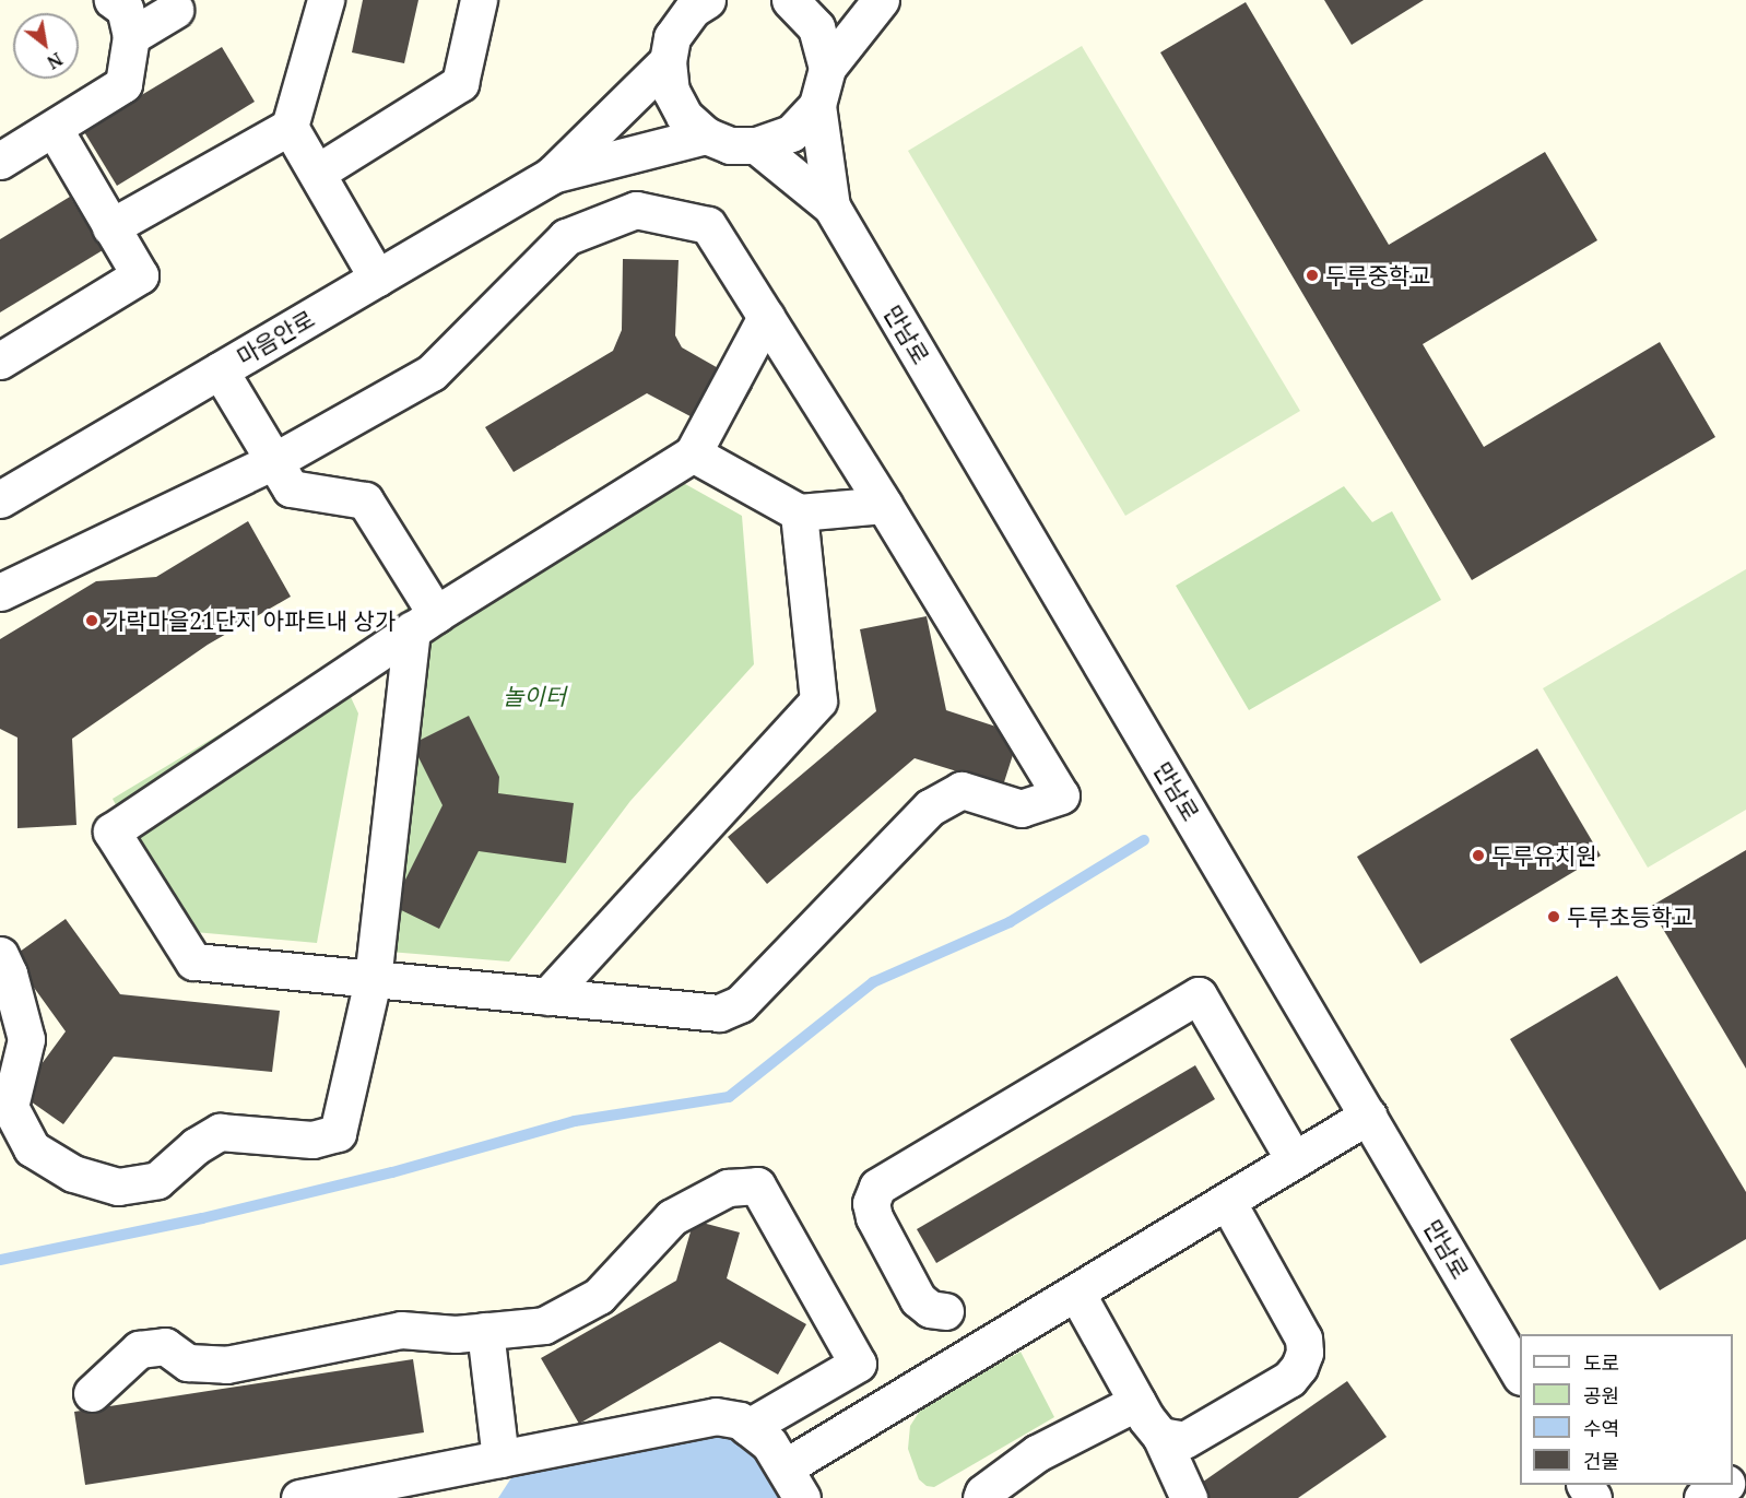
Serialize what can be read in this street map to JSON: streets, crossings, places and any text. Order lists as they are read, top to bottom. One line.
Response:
{"streets":{"street":["만남로","마음안로"]},"parks":["놀이터"],"places":["두루중학교","가락마을21단지 아파트내 상가","두루유치원","두루초등학교"],"legend":["도로","공원","수역","건물"],"north":"bottom right"}
